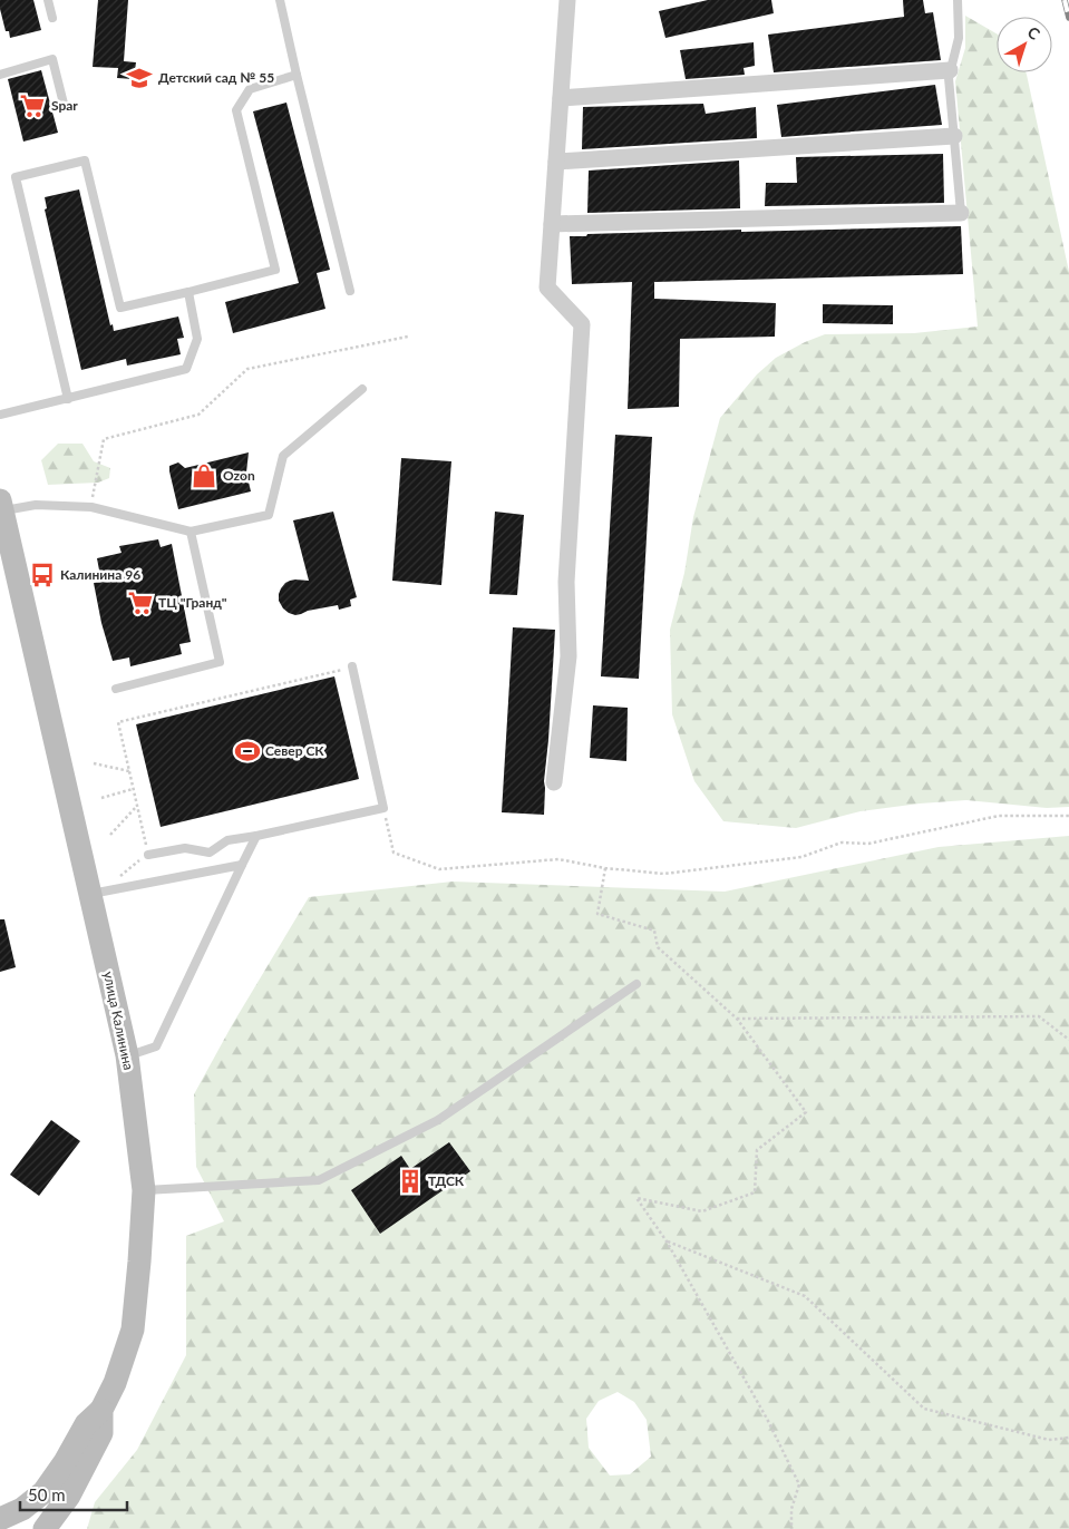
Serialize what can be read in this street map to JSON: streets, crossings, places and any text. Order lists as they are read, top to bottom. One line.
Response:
{"streets":{"main road":["улица Калинина"]},"places":{"school or university":["Детский сад № 55"],"supermarket":["Spar","ТЦ \"Гранд\""],"shop":["Ozon"],"bus stop":["Калинина 96"],"sports":["Север СК"],"building":["ТДСК"]},"scale_bar":"50 m","north":"top right"}
